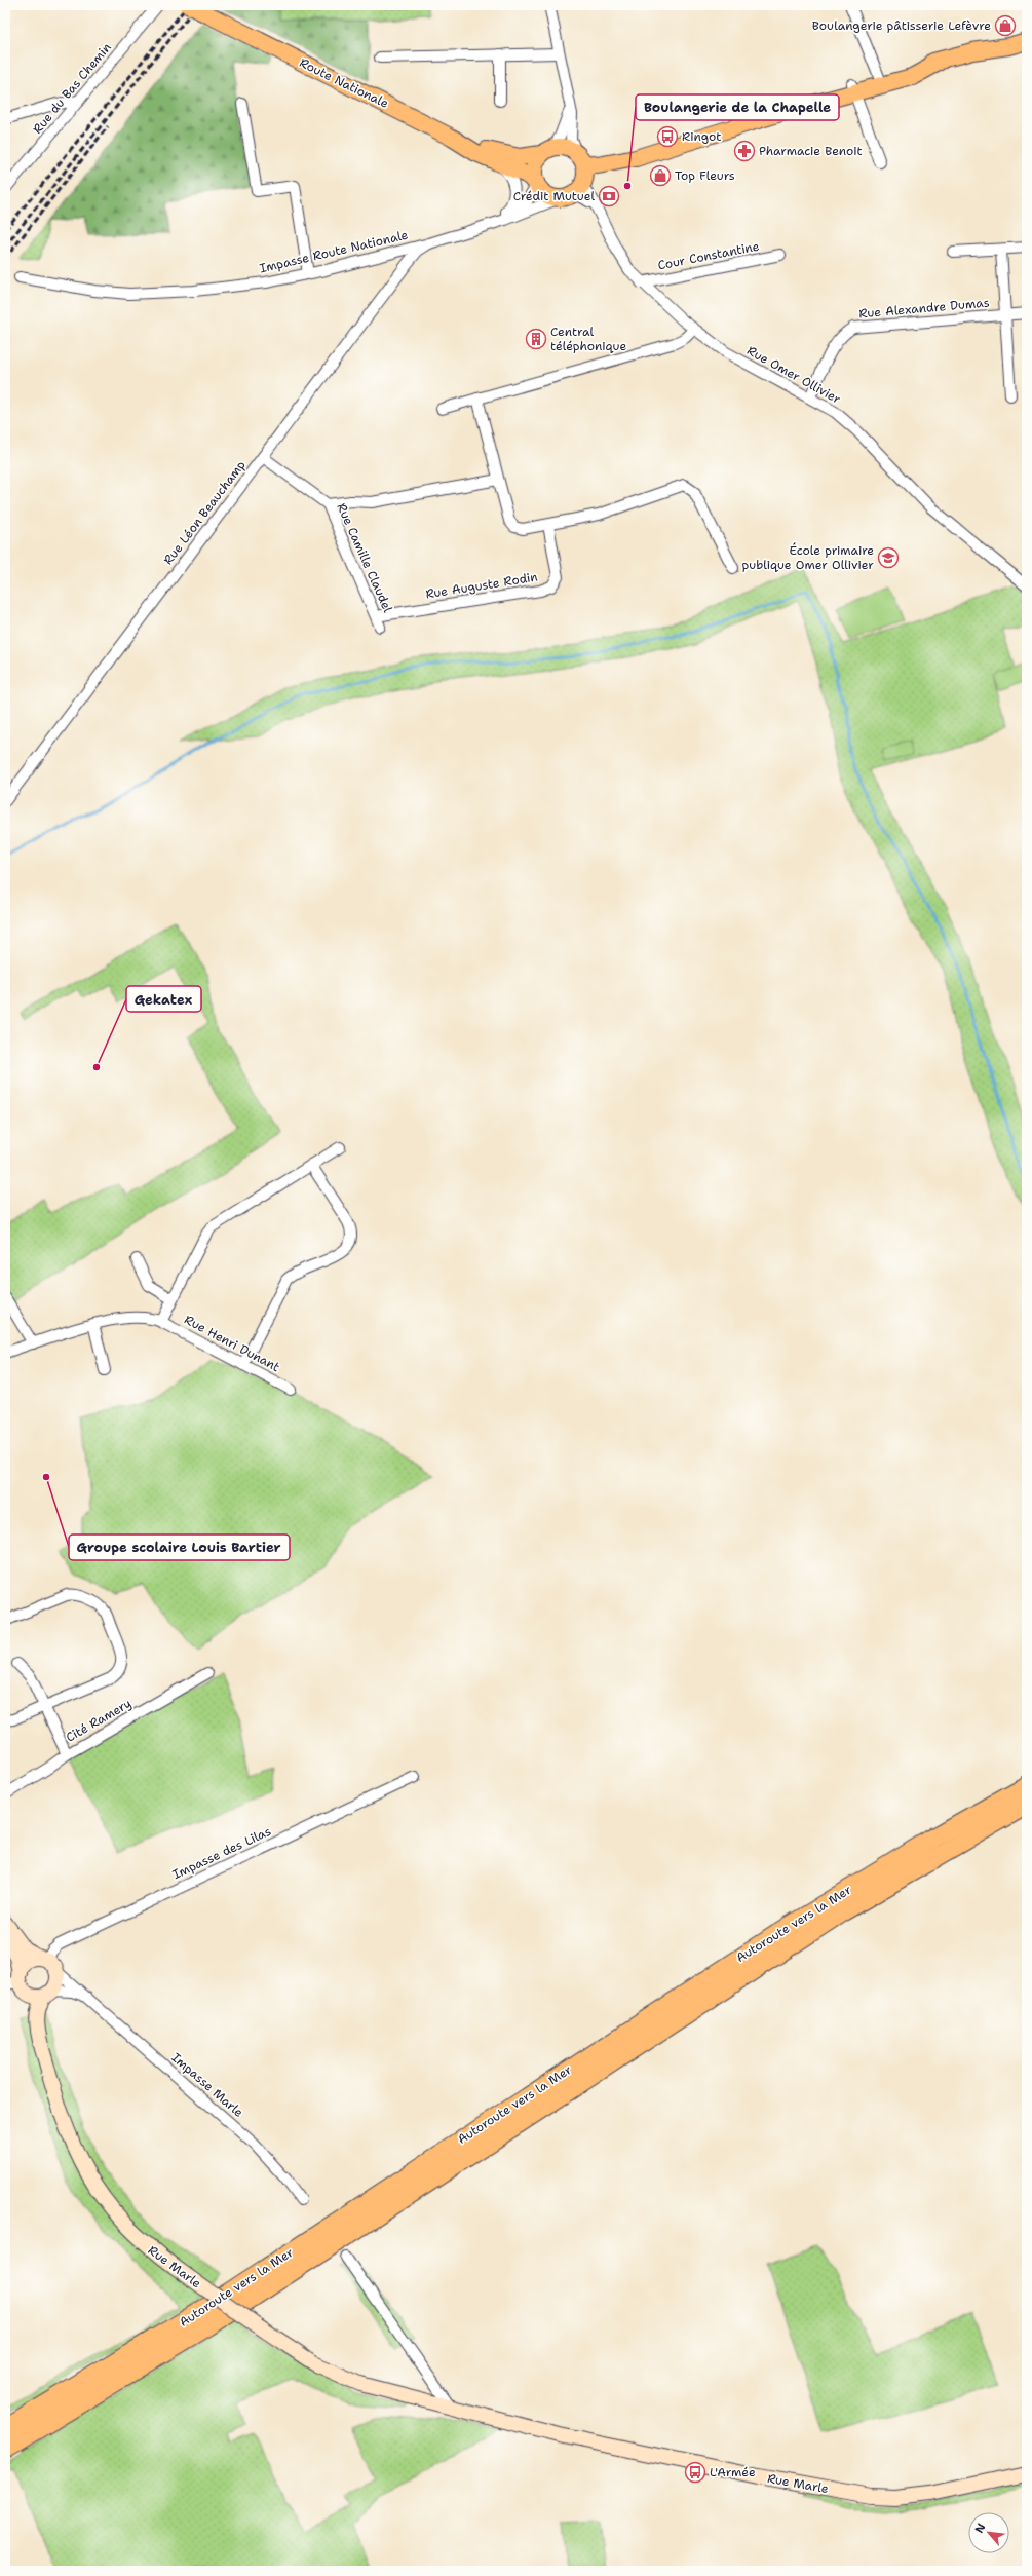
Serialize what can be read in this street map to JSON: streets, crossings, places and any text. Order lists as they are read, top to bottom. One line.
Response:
{"streets":{"highway":["Autoroute vers la Mer"],"main road":["Route Nationale","Rue Marle"],"street":["Rue du Bas Chemin","Impasse Route Nationale","Cour Constantine","Rue Alexandre Dumas","Rue Omer Ollivier","Rue Léon Beauchamp","Rue Camille Claudel","Rue Auguste Rodin","Rue Henri Dunant","Cité Ramery","Impasse des Lilas","Impasse Marle"]},"crossings":[["Route Nationale","Impasse Route Nationale"],["Route Nationale","Rue Omer Ollivier"],["Impasse Route Nationale","Rue Omer Ollivier"],["Impasse Route Nationale","Rue Léon Beauchamp"],["Cour Constantine","Rue Omer Ollivier"],["Rue Alexandre Dumas","Rue Omer Ollivier"],["Rue Léon Beauchamp","Rue Camille Claudel"],["Rue Camille Claudel","Rue Auguste Rodin"],["Impasse des Lilas","Impasse Marle"],["Impasse des Lilas","Rue Marle"],["Impasse Marle","Rue Marle"]],"places":{"shop":["Boulangerie pâtisserie Lefèvre","Top Fleurs"],"bus stop":["Ringot","L'Armée"],"pharmacy":["Pharmacie Benoit"],"other":["Boulangerie de la Chapelle","Gekatex","Groupe scolaire Louis Bartier"],"bank":["Crédit Mutuel"],"building":["Central téléphonique"],"school or university":["École primaire publique Omer Ollivier"]},"north":"top left"}
